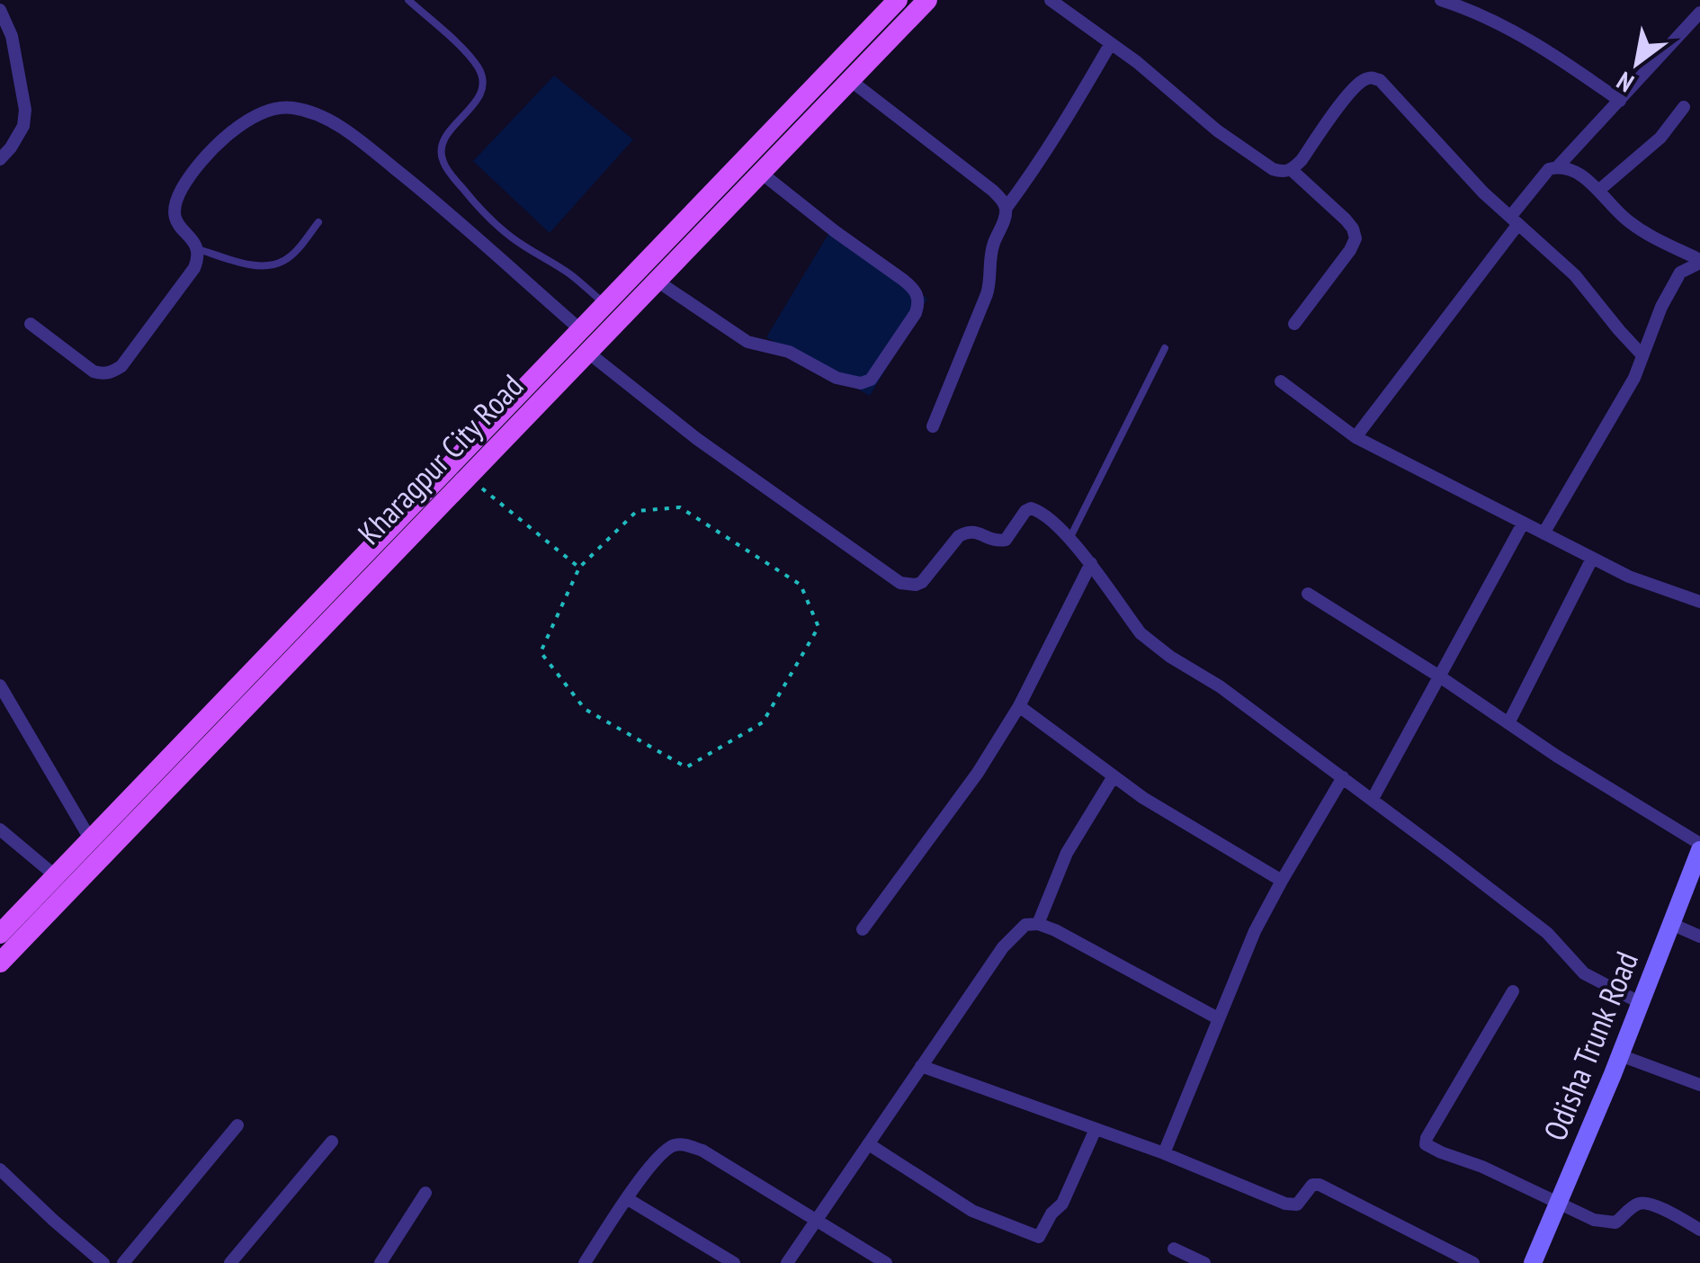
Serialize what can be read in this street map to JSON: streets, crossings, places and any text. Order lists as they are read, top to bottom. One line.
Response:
{"streets":{"main road":["Kharagpur City Road","Odisha Trunk Road"]},"north":"bottom left"}
